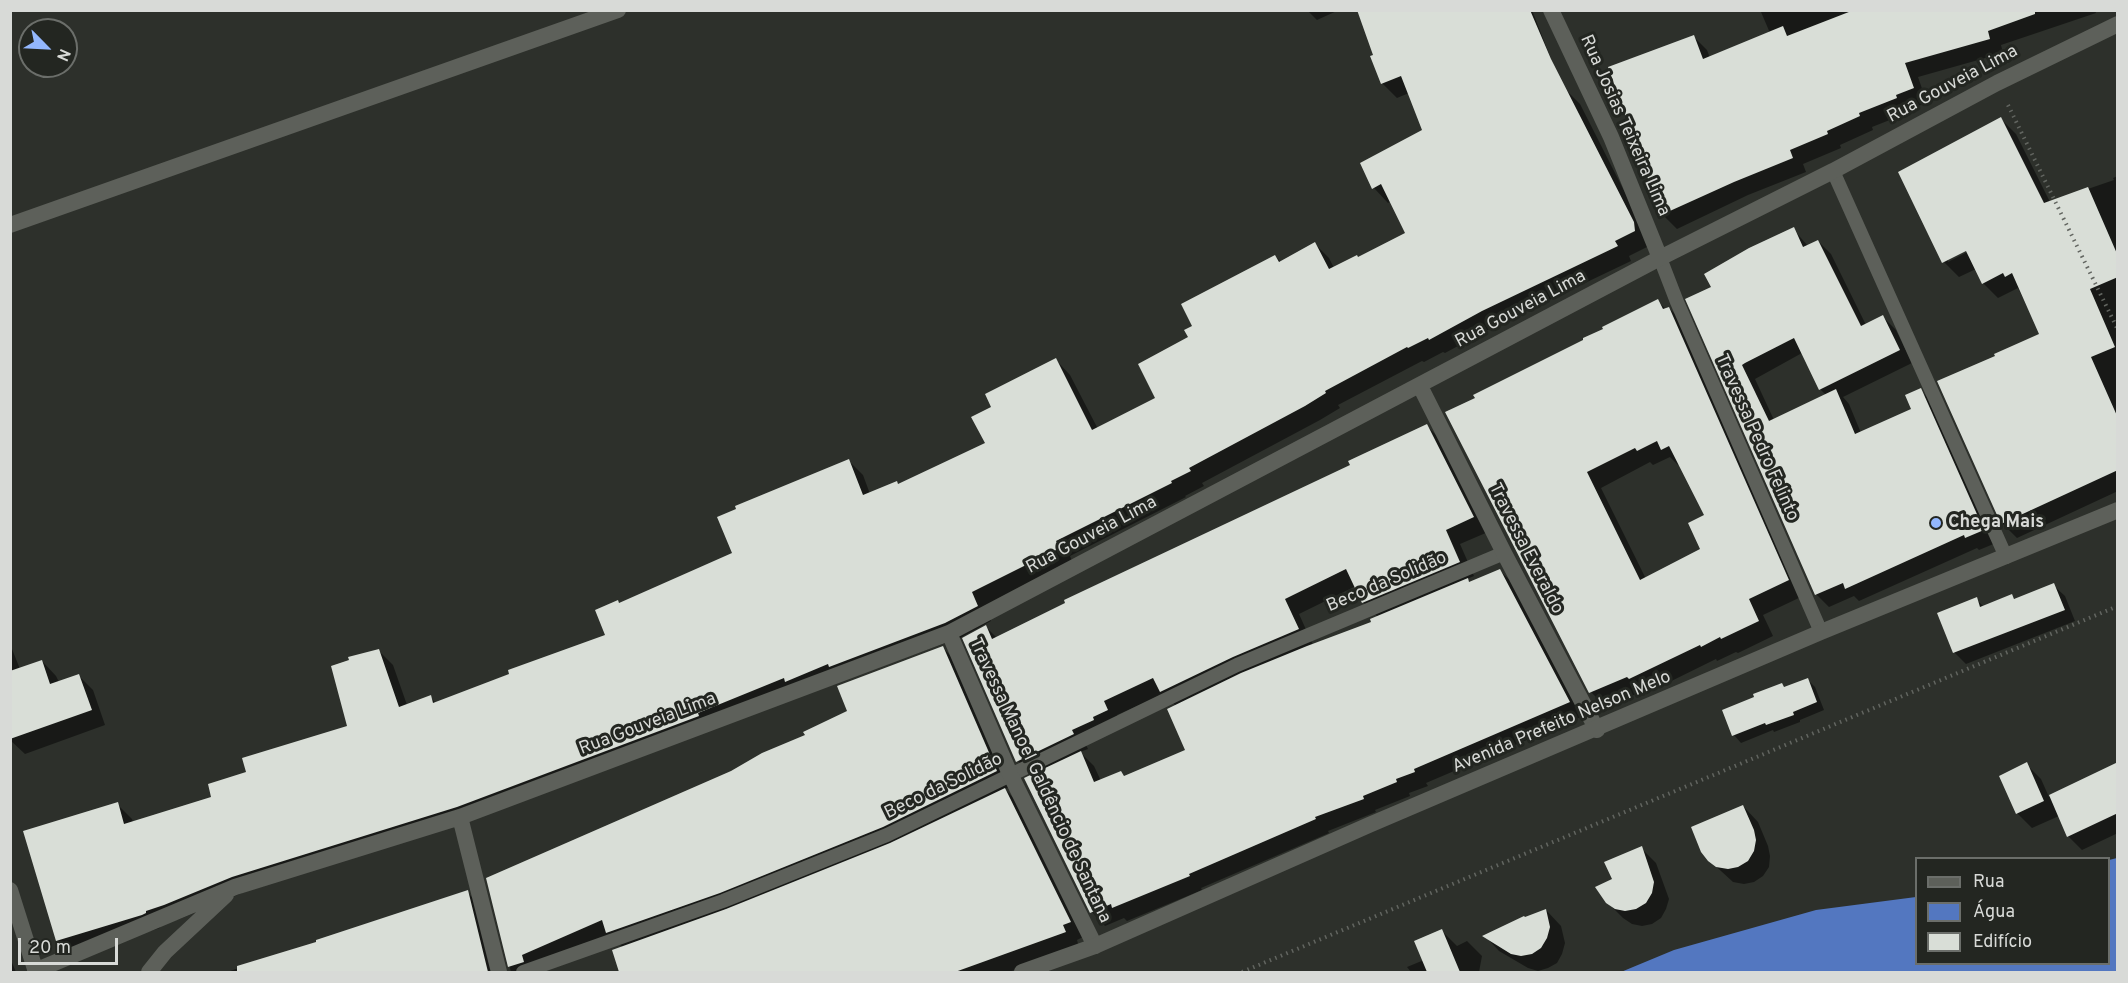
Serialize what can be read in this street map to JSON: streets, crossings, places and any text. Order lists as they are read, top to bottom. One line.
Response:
{"streets":{"street":["Rua Gouveia Lima","Rua Josias Teixeira Lima","Travessa Everaldo","Avenida Prefeito Nelson Melo","Travessa Manoel Galdêncio de Santana"],"lane":["Travessa Pedro Felinto","Beco da Solidão"]},"crossings":[["Rua Gouveia Lima","Rua Josias Teixeira Lima"],["Rua Gouveia Lima","Travessa Pedro Felinto"],["Rua Gouveia Lima","Travessa Everaldo"],["Rua Gouveia Lima","Travessa Manoel Galdêncio de Santana"],["Rua Josias Teixeira Lima","Travessa Pedro Felinto"],["Travessa Pedro Felinto","Avenida Prefeito Nelson Melo"],["Travessa Everaldo","Beco da Solidão"],["Travessa Everaldo","Avenida Prefeito Nelson Melo"],["Beco da Solidão","Travessa Manoel Galdêncio de Santana"],["Avenida Prefeito Nelson Melo","Travessa Manoel Galdêncio de Santana"]],"places":["Chega Mais"],"legend":["Rua","Água","Edifício"],"scale_bar":"20 m","north":"bottom right"}
